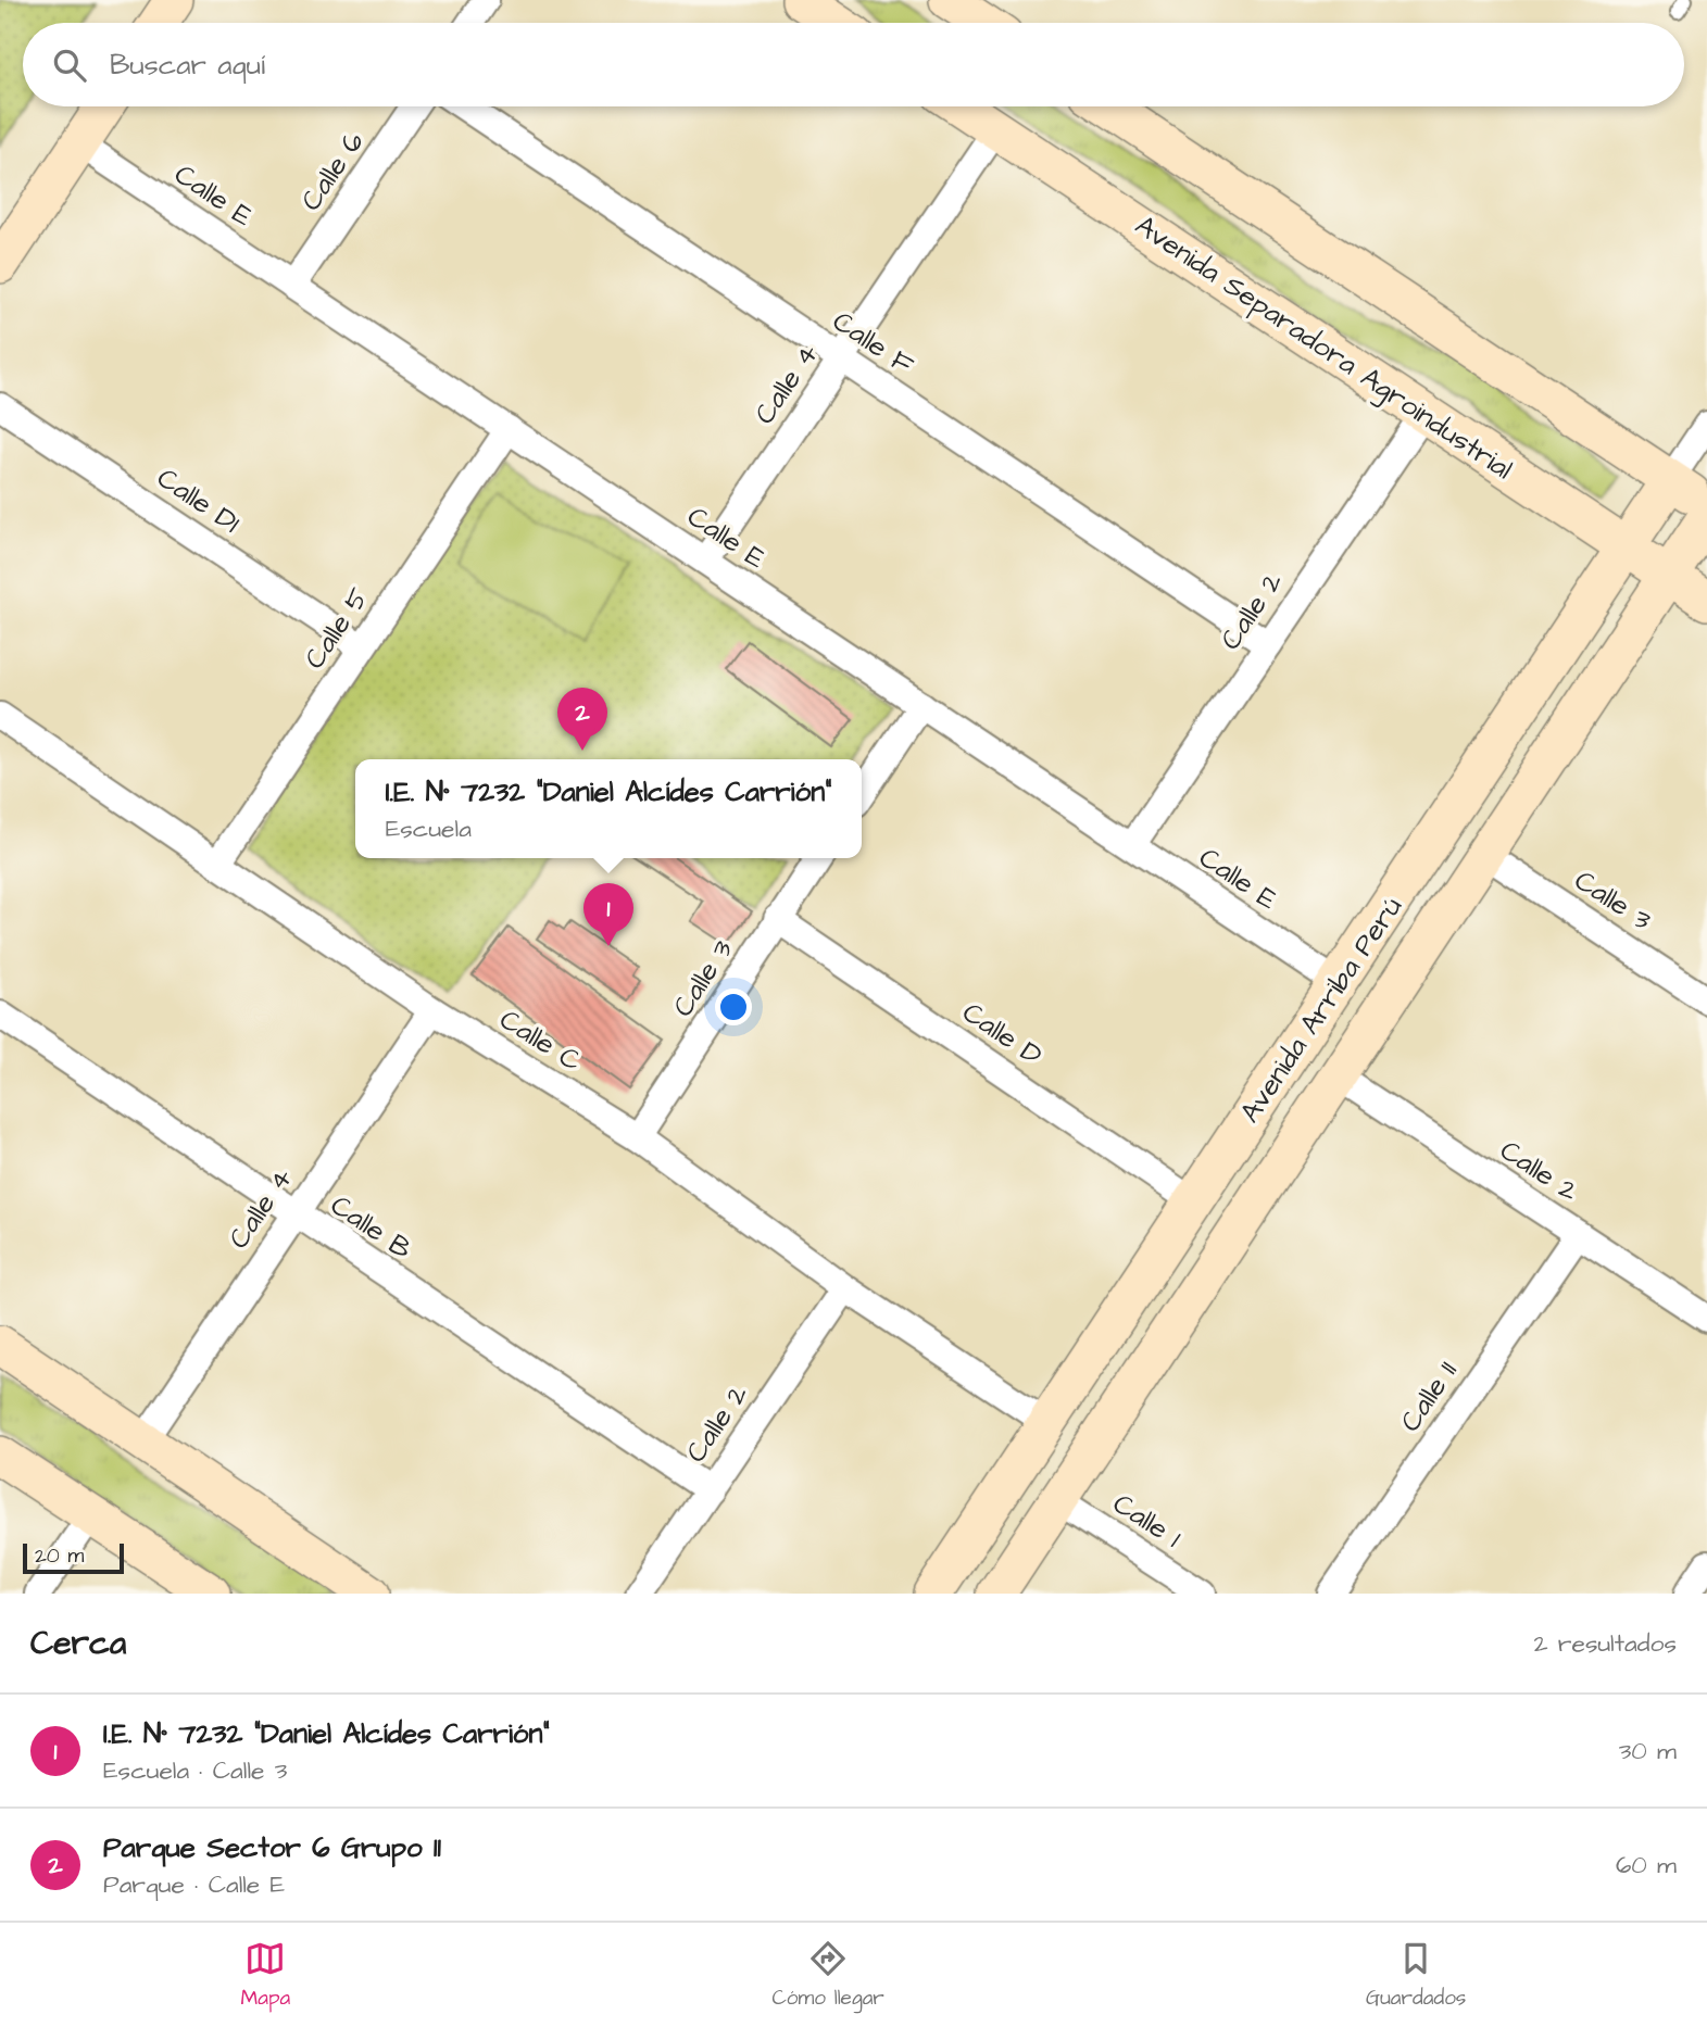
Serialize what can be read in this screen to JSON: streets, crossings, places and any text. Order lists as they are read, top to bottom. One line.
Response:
{"streets":{"street":["Calle 6","Calle E","Calle F","Avenida Separadora Agroindustrial","Calle 4","Calle D1","Calle 2","Calle 5","Calle 3","Avenida Arriba Perú","Calle D","Calle C","Calle B","Calle 11","Calle 1"]},"crossings":[["Calle 6","Calle E"],["Calle E","Calle 4"],["Calle E","Calle 2"],["Calle E","Calle 5"],["Calle E","Avenida Arriba Perú"],["Calle F","Calle 4"],["Calle F","Calle 2"],["Avenida Separadora Agroindustrial","Calle 4"],["Avenida Separadora Agroindustrial","Calle 2"],["Avenida Separadora Agroindustrial","Avenida Arriba Perú"],["Calle 4","Calle C"],["Calle 4","Calle B"],["Calle D1","Calle 5"],["Calle 2","Avenida Arriba Perú"],["Calle 2","Calle C"],["Calle 2","Calle B"],["Calle 2","Calle 11"],["Calle 5","Calle C"],["Calle 3","Avenida Arriba Perú"],["Calle 3","Calle D"],["Calle 3","Calle C"],["Avenida Arriba Perú","Calle D"],["Avenida Arriba Perú","Calle C"],["Avenida Arriba Perú","Calle 1"]],"scale_bar":"20 m","page":{"search":"Buscar aquí","pins":["2","1"],"popup":["I.E. N° 7232 \"Daniel Alcídes Carrión\"","Escuela"],"scale":"20 m","heading":["Cerca","2 resultados"],"list":[{"mark":"1","name":"I.E. N° 7232 \"Daniel Alcídes Carrión\"","note":"Escuela · Calle 3","value":"30 m"},{"mark":"2","name":"Parque Sector 6 Grupo 11","note":"Parque · Calle E","value":"60 m"}],"nav":["Mapa","Cómo llegar","Guardados"]}}
